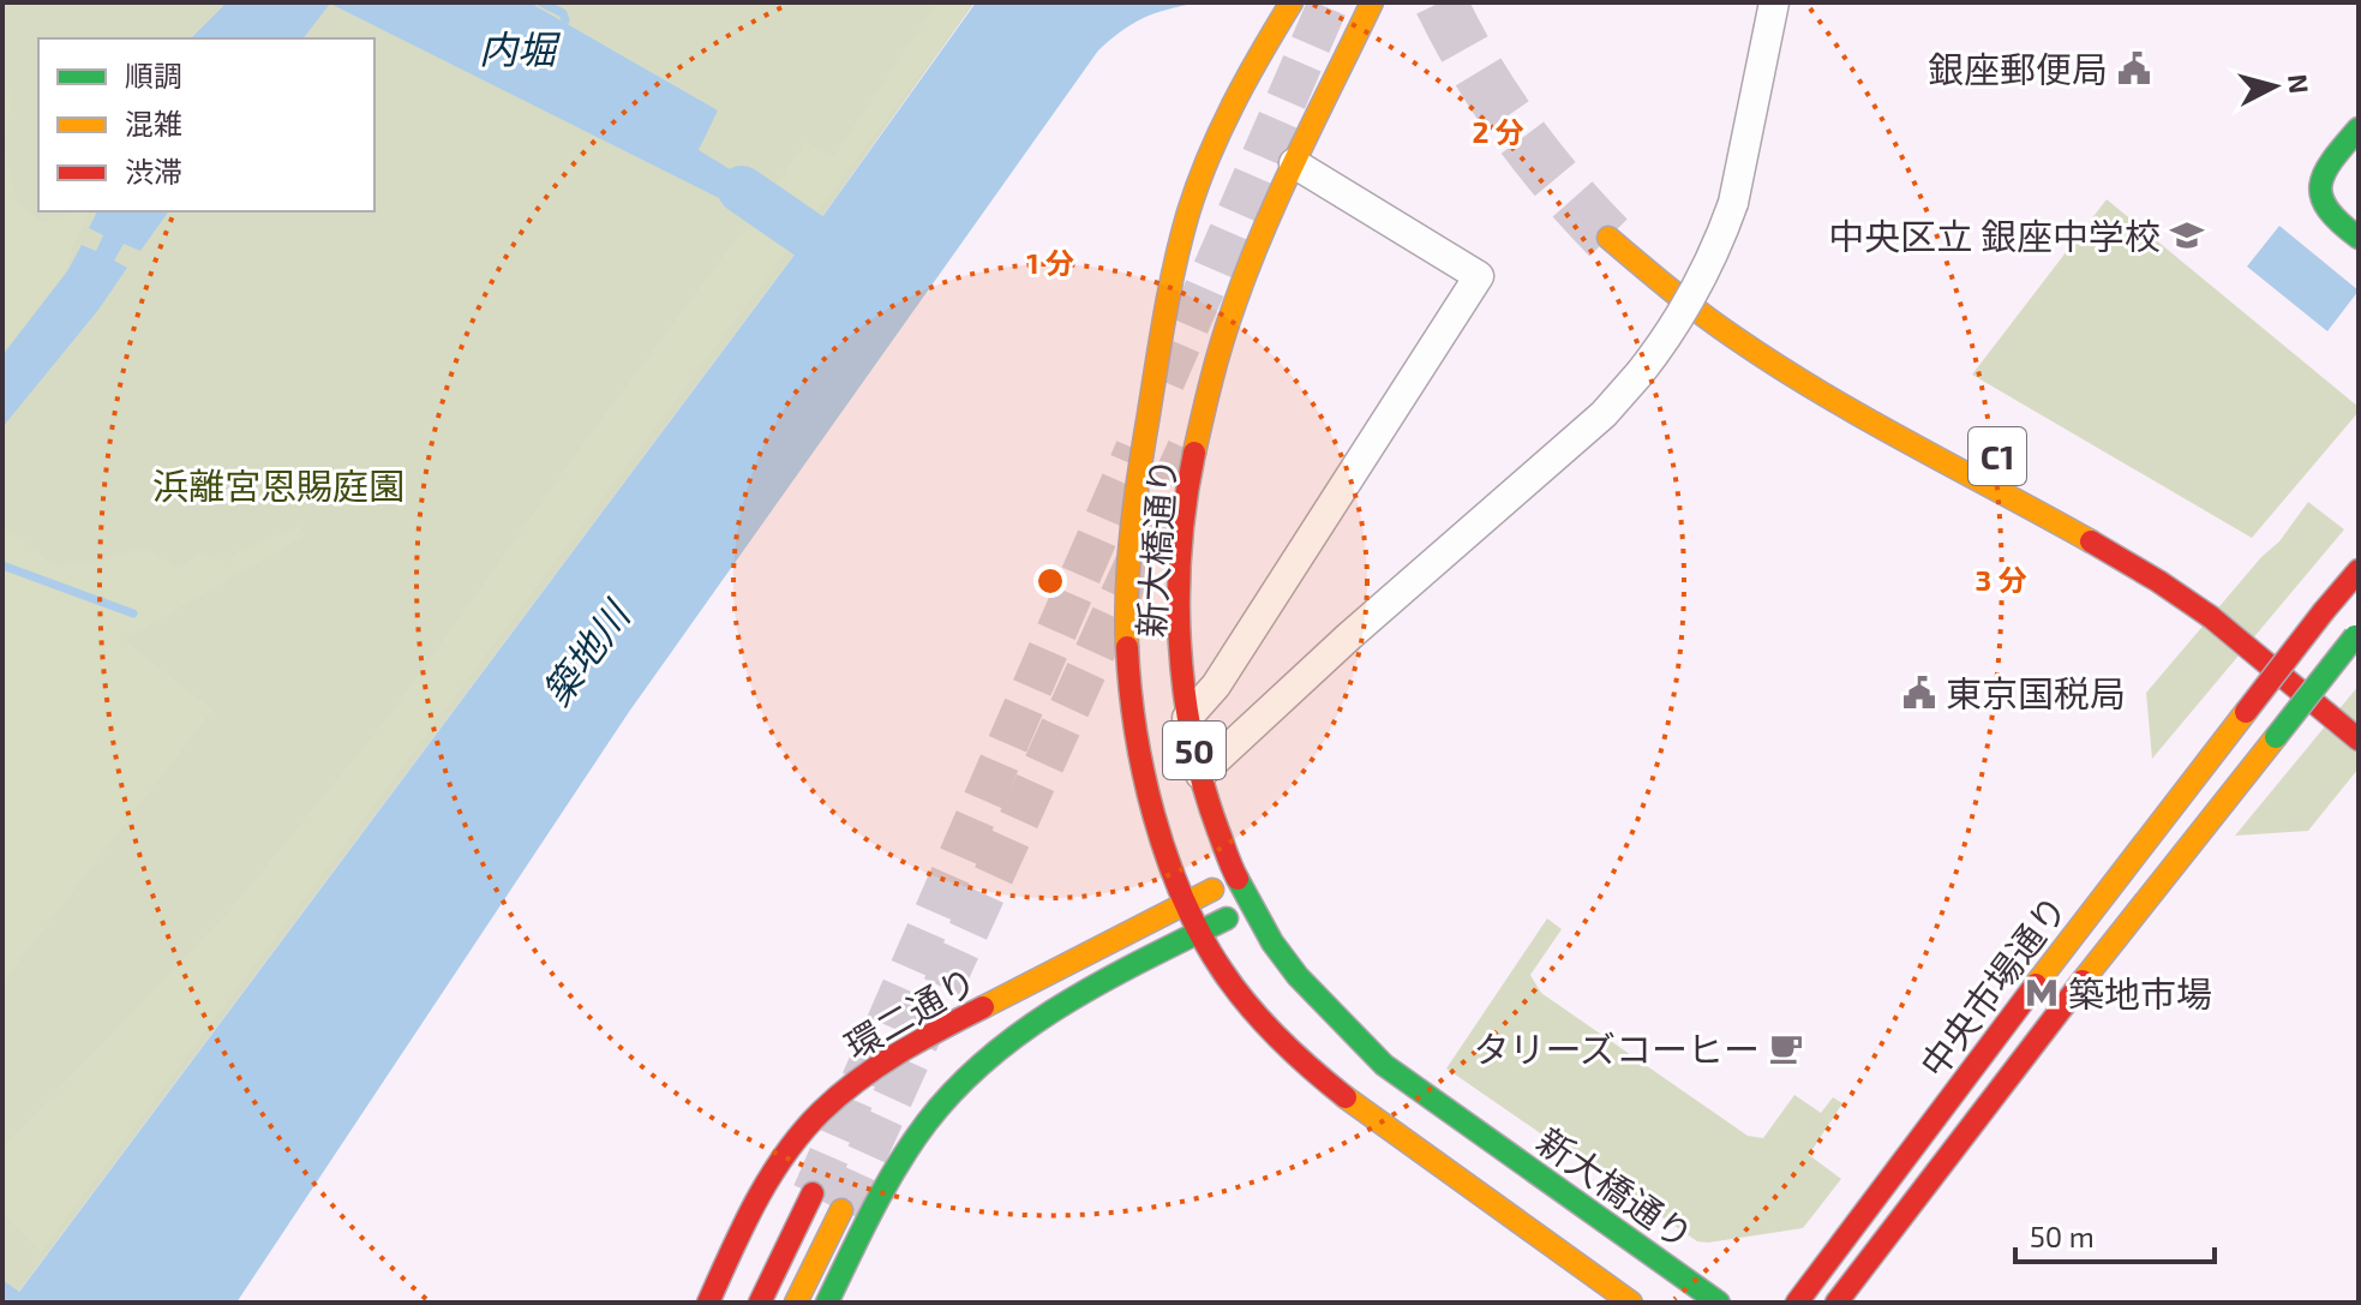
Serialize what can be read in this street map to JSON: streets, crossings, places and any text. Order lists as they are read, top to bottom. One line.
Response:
{"streets":{"main road":["新大橋通り","50","中央市場通り","環二通り"]},"crossings":[["新大橋通り","環二通り"]],"water":["内堀","築地川"],"parks":["浜離宮恩賜庭園"],"places":{"public building":["銀座郵便局","東京国税局"],"school or university":["中央区立 銀座中学校"],"metro station":["築地市場"],"cafe":["タリーズコーヒー"]},"legend":["順調","混雑","渋滞"],"scale_bar":"50 m","north":"right","rings":["2 分","1 分","3 分"]}
